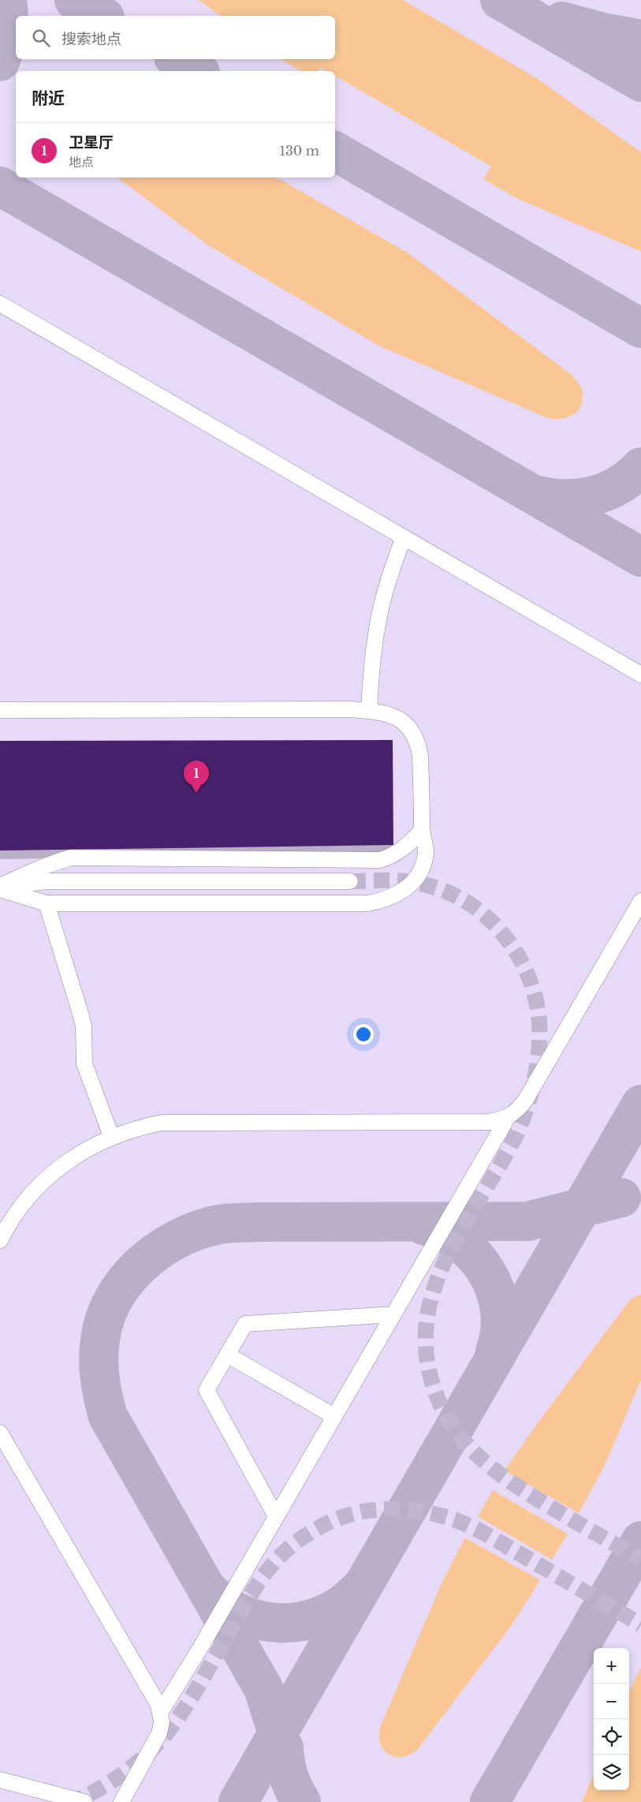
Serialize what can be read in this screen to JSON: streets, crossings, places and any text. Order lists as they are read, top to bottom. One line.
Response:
{"page":{"search":"搜索地点","heading":"附近","list":[{"mark":"1","name":"卫星厅","note":"地点","value":"130 m"}],"pins":"1","map_buttons":["+","−"]}}
